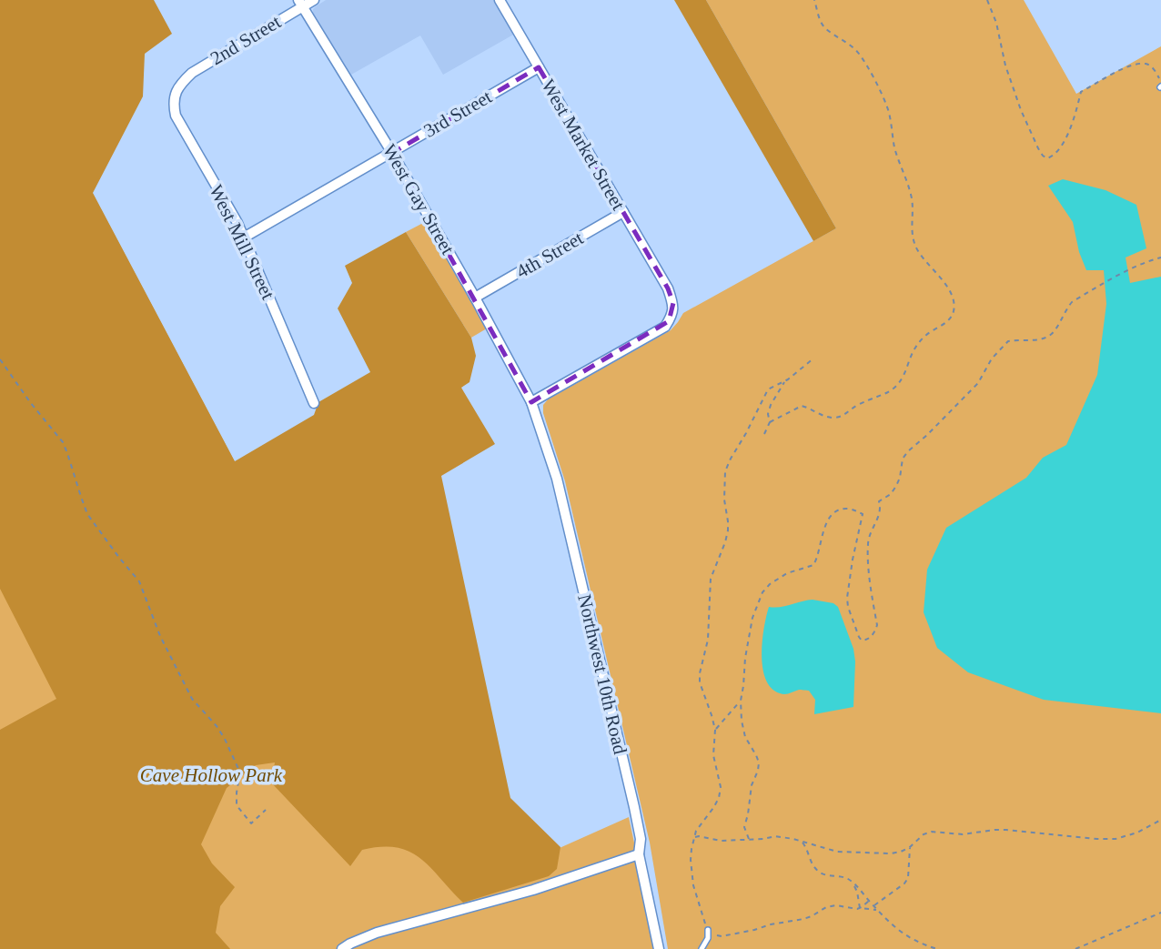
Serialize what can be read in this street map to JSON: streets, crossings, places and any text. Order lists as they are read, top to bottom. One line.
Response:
{"streets":{"street":["2nd Street","3rd Street","West Market Street","West Gay Street","West Mill Street","4th Street","Northwest 10th Road"]},"crossings":[["2nd Street","West Gay Street"],["2nd Street","West Mill Street"],["3rd Street","West Market Street"],["3rd Street","West Gay Street"],["3rd Street","West Mill Street"],["West Market Street","West Gay Street"],["West Market Street","4th Street"],["West Market Street","Northwest 10th Road"],["West Gay Street","4th Street"],["West Gay Street","Northwest 10th Road"]],"parks":["Cave Hollow Park"]}
